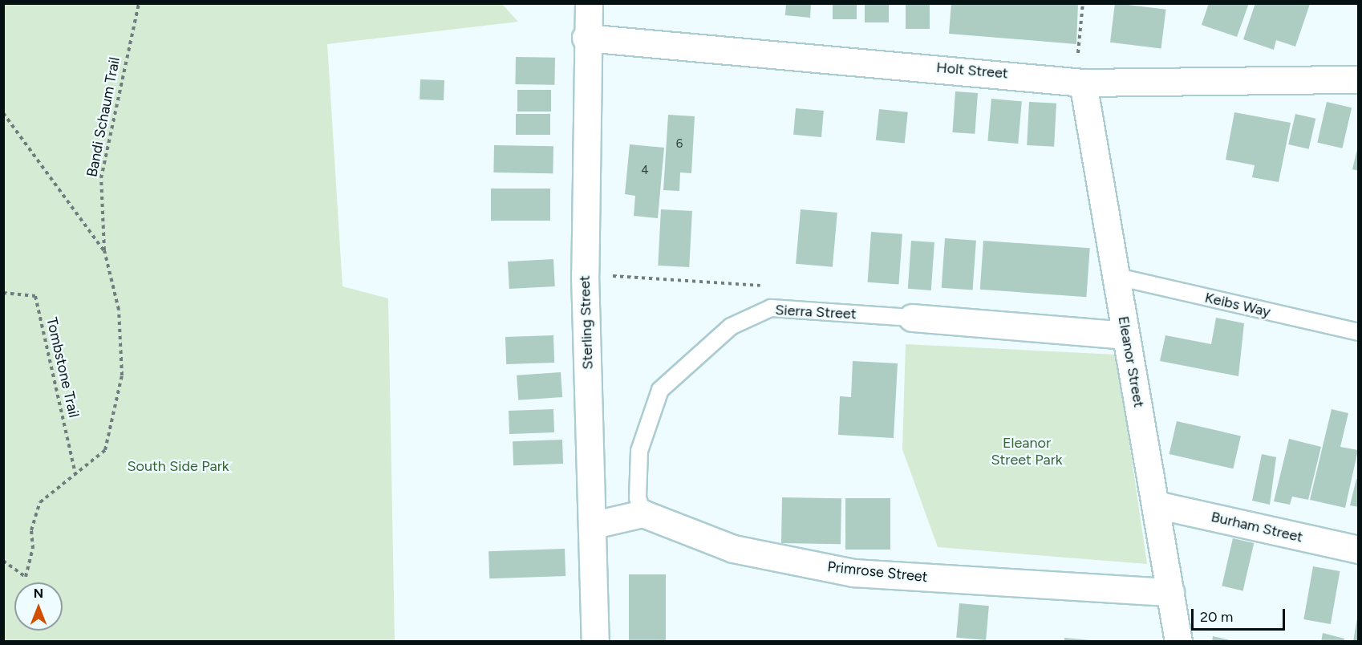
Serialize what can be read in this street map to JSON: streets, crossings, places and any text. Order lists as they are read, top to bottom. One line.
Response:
{"streets":{"street":["Holt Street","Sierra Street","Sterling Street","Eleanor Street","Burham Street","Primrose Street"],"lane":["Keibs Way"],"path":["Bandi Schaum Trail","Tombstone Trail"]},"crossings":[["Holt Street","Sterling Street"],["Holt Street","Eleanor Street"],["Bandi Schaum Trail","Tombstone Trail"],["Keibs Way","Eleanor Street"],["Sierra Street","Eleanor Street"],["Sierra Street","Primrose Street"],["Eleanor Street","Burham Street"],["Eleanor Street","Primrose Street"]],"parks":["Eleanor Street Park","South Side Park"],"house_numbers":["6","4"],"scale_bar":"20 m","north":"top"}
